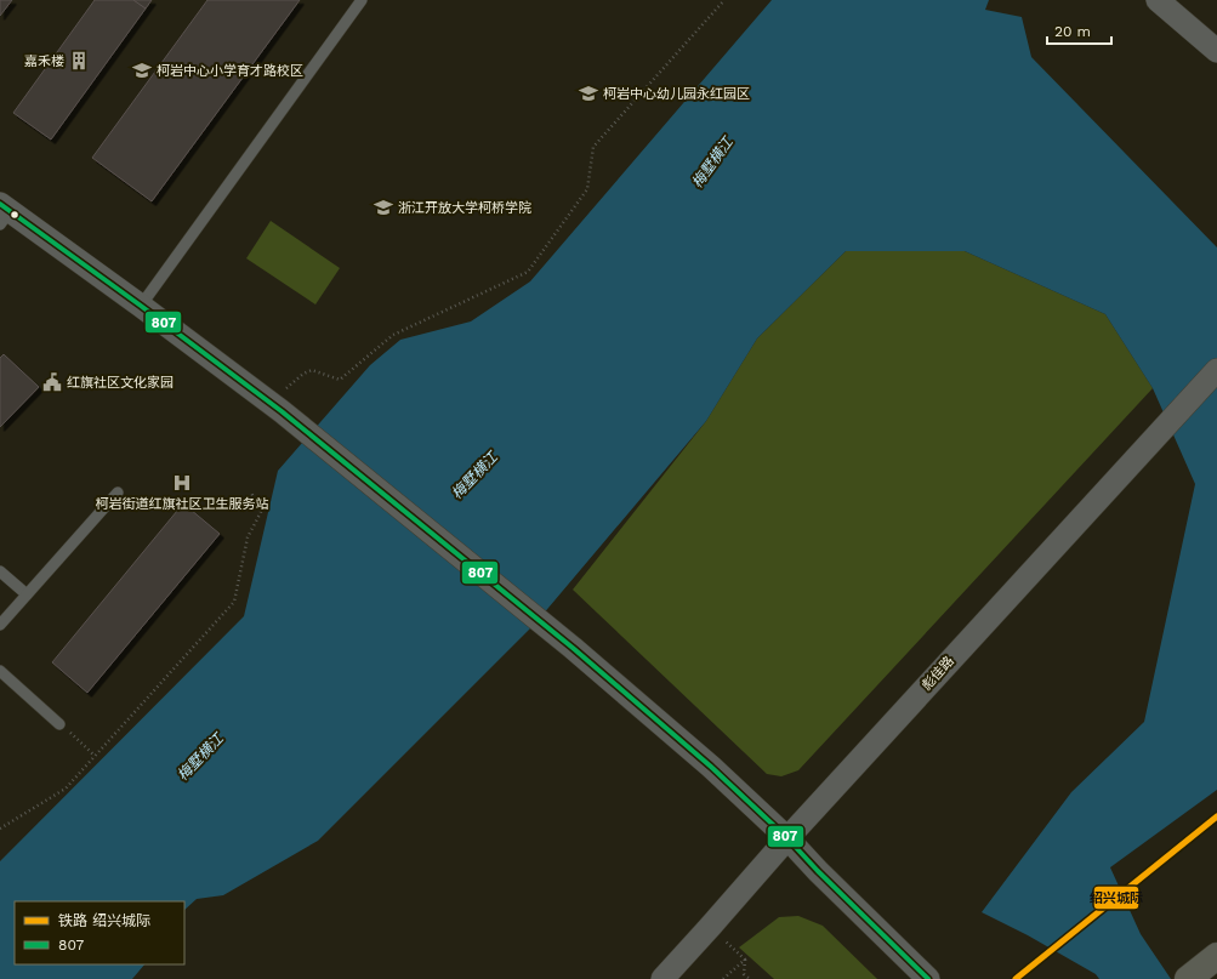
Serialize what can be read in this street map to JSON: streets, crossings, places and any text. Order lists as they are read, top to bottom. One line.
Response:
{"streets":{"street":["彪佳路"]},"water":["梅墅横江"],"places":{"building":["嘉禾楼"],"school or university":["柯岩中心小学育才路校区","柯岩中心幼儿园永红园区","浙江开放大学柯桥学院"],"public building":["红旗社区文化家园"],"hospital":["柯岩街道红旗社区卫生服务站"]},"lines":["transit line 807","rail line 绍兴城际"],"legend":["铁路 绍兴城际","807"],"scale_bar":"20 m"}
